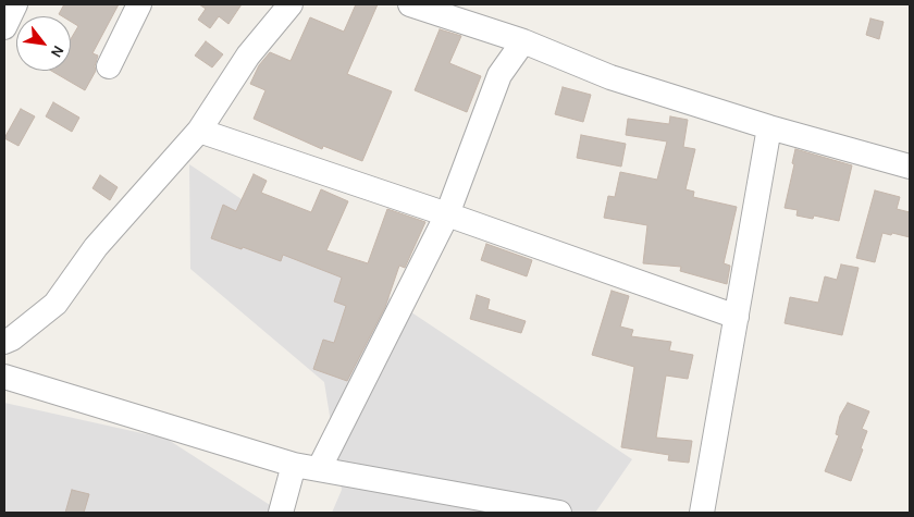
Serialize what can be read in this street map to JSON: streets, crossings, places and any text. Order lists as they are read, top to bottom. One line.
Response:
{"north":"bottom right"}
